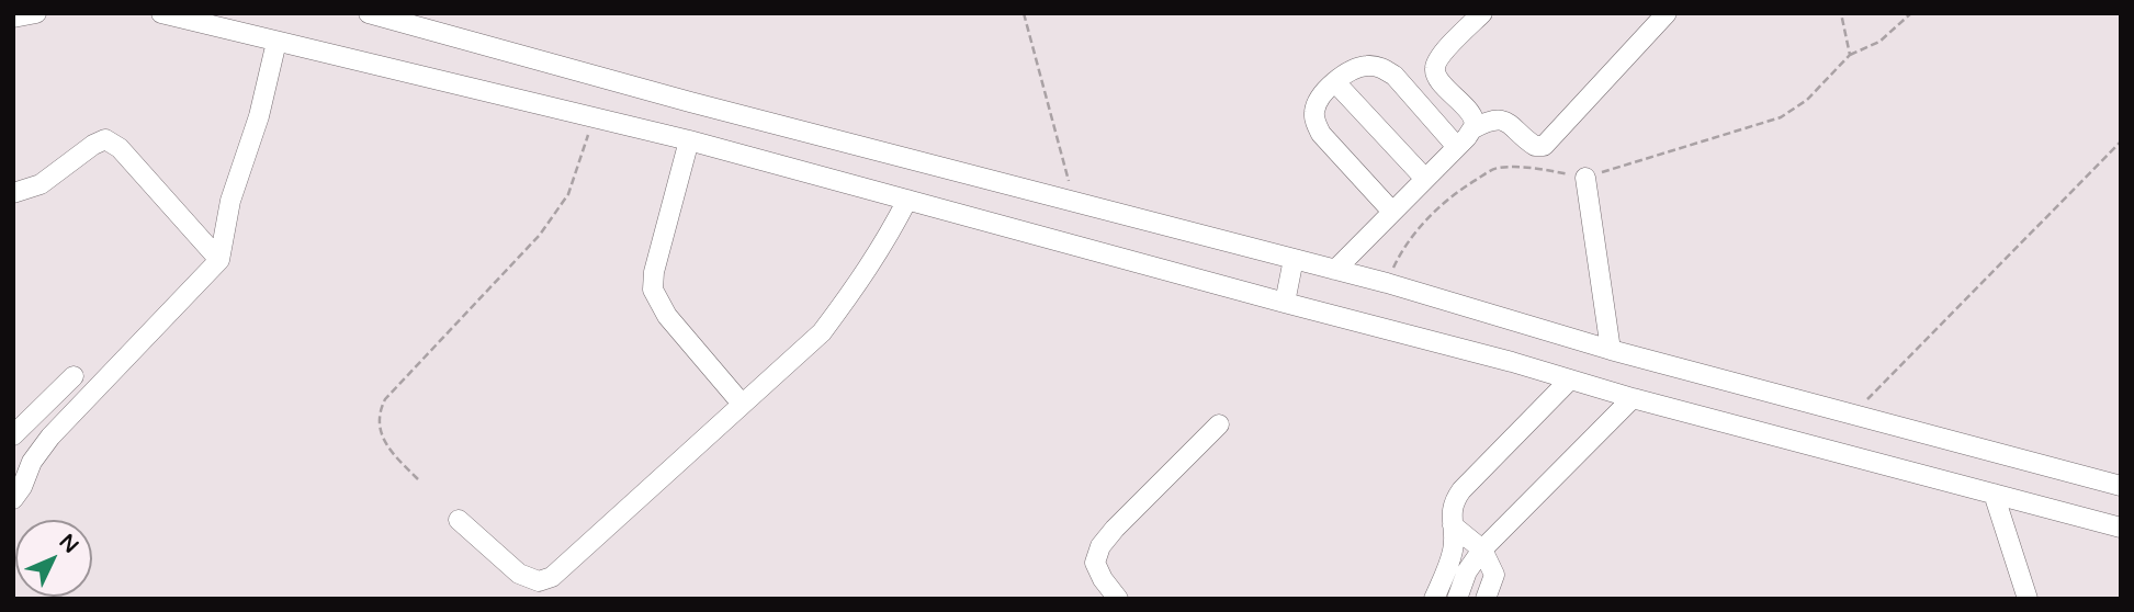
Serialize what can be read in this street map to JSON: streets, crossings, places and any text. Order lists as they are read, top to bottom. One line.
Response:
{"north":"top right"}
